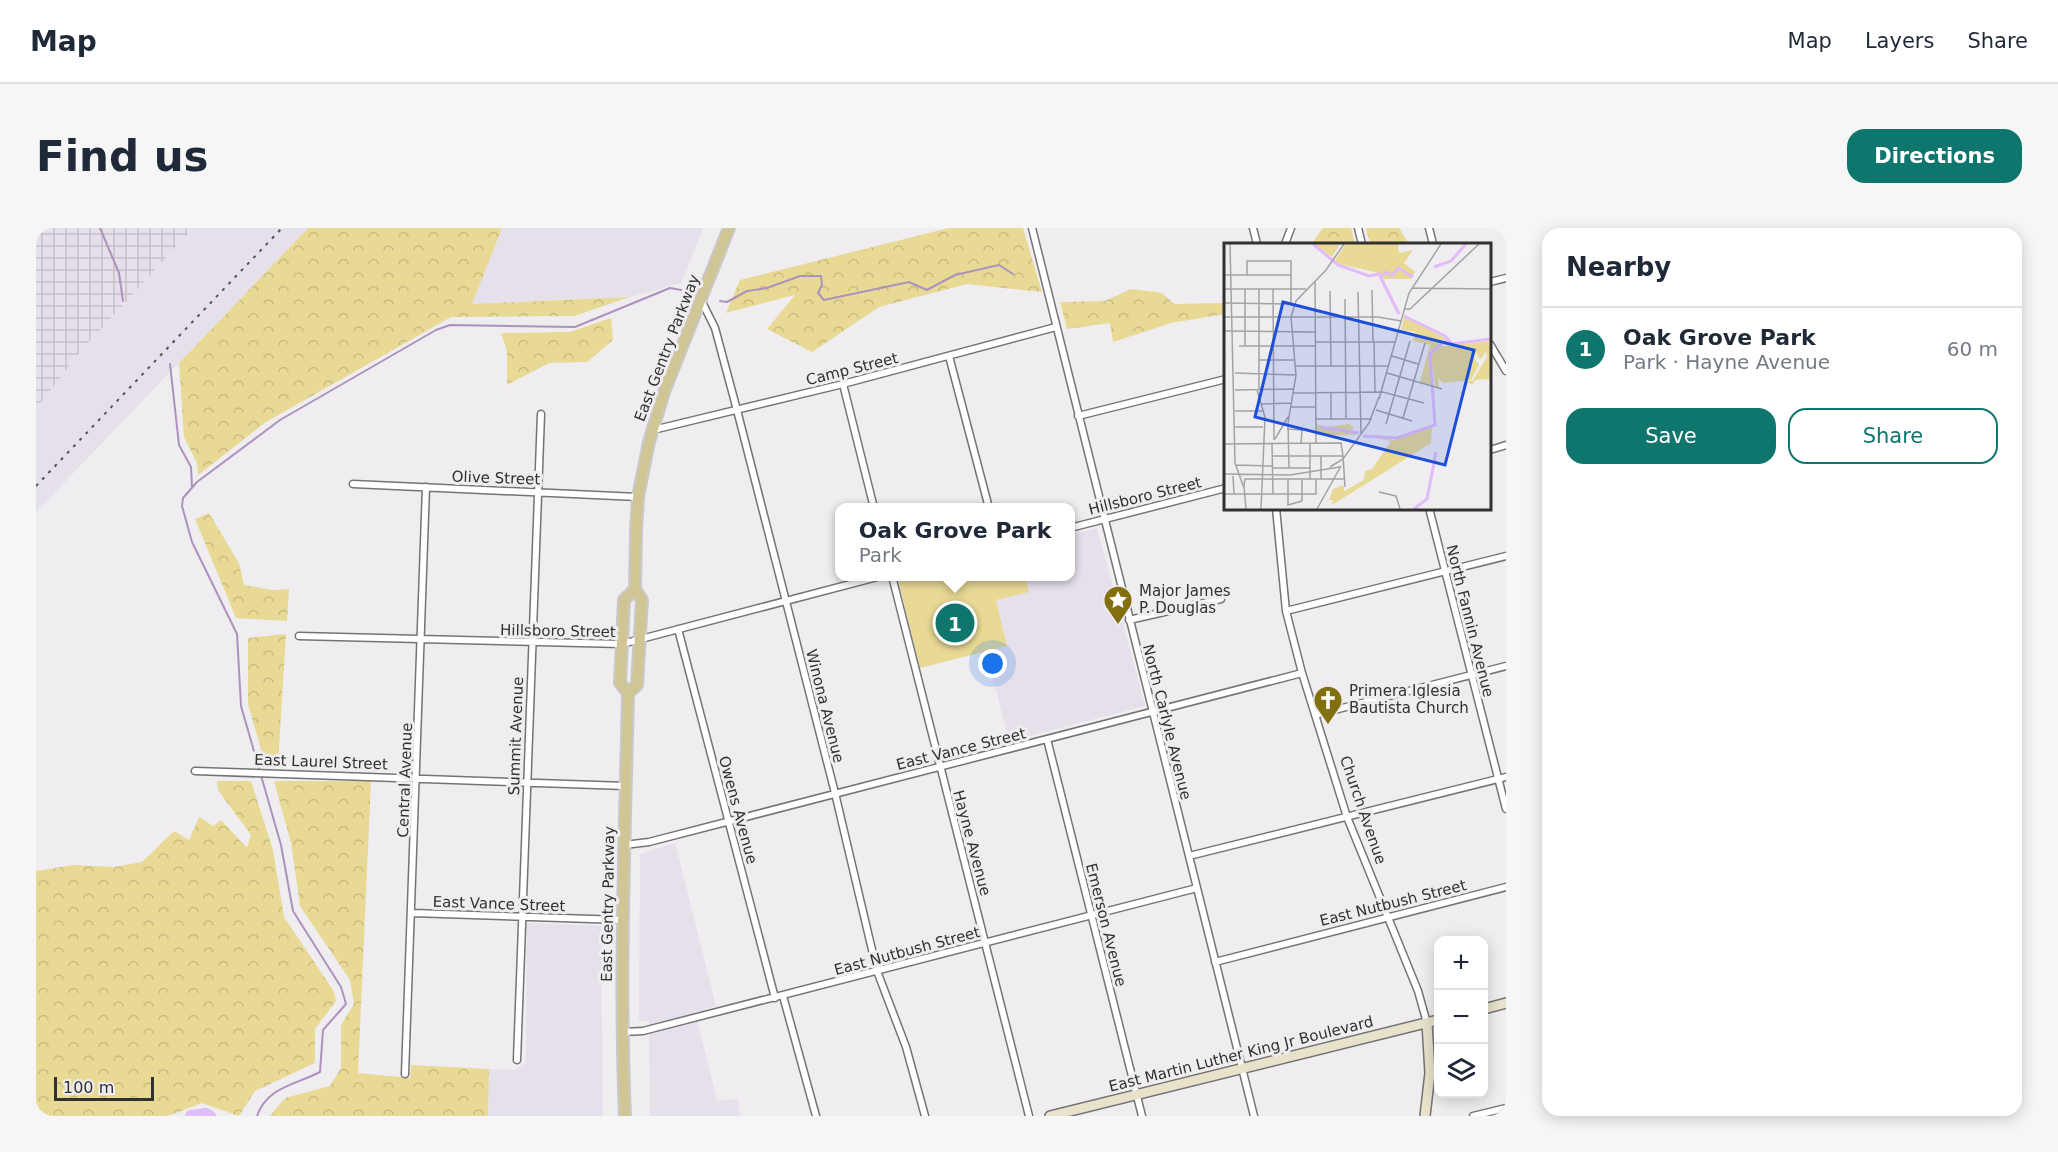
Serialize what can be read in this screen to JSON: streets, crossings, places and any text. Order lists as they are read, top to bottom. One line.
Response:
{"streets":{"main road":["East Gentry Parkway","Church Avenue","East Martin Luther King Jr Boulevard"],"street":["Camp Street","Olive Street","Hillsboro Street","North Fannin Avenue","Winona Avenue","North Carlyle Avenue","Summit Avenue","East Vance Street","East Laurel Street","Central Avenue","Owens Avenue","Hayne Avenue","East Nutbush Street","Emerson Avenue"]},"crossings":[["East Gentry Parkway","Camp Street"],["East Gentry Parkway","Olive Street"],["East Gentry Parkway","Hillsboro Street"],["East Gentry Parkway","Winona Avenue"],["East Gentry Parkway","East Vance Street"],["East Gentry Parkway","East Laurel Street"],["East Gentry Parkway","East Nutbush Street"],["Camp Street","Winona Avenue"],["Camp Street","North Carlyle Avenue"],["Olive Street","Summit Avenue"],["Olive Street","Central Avenue"],["Hillsboro Street","Winona Avenue"],["Hillsboro Street","North Carlyle Avenue"],["Hillsboro Street","Summit Avenue"],["Hillsboro Street","Central Avenue"],["Hillsboro Street","Owens Avenue"],["Winona Avenue","East Vance Street"],["Winona Avenue","East Nutbush Street"],["North Carlyle Avenue","East Vance Street"],["North Carlyle Avenue","East Nutbush Street"],["North Carlyle Avenue","East Martin Luther King Jr Boulevard"],["Summit Avenue","East Vance Street"],["Summit Avenue","East Laurel Street"],["East Vance Street","Central Avenue"],["East Vance Street","Owens Avenue"],["East Vance Street","Church Avenue"],["East Vance Street","Hayne Avenue"],["East Vance Street","Emerson Avenue"],["East Laurel Street","Central Avenue"],["Owens Avenue","East Nutbush Street"],["Church Avenue","East Nutbush Street"],["Church Avenue","East Martin Luther King Jr Boulevard"],["Hayne Avenue","East Nutbush Street"],["East Nutbush Street","Emerson Avenue"],["Emerson Avenue","East Martin Luther King Jr Boulevard"]],"places":{"place":["Major James P. Douglas"],"church":["Primera Iglesia Bautista Church"]},"scale_bar":"100 m","page":{"header":"Map","nav":["Map","Layers","Share"],"buttons":["Directions",["Save","Share"]],"title":"Find us","heading":"Nearby","list":[{"mark":"1","name":"Oak Grove Park","note":"Park · Hayne Avenue","value":"60 m"}],"popup":["Oak Grove Park","Park"],"pins":"1","map_buttons":["+","−"],"scale":"100 m"}}
